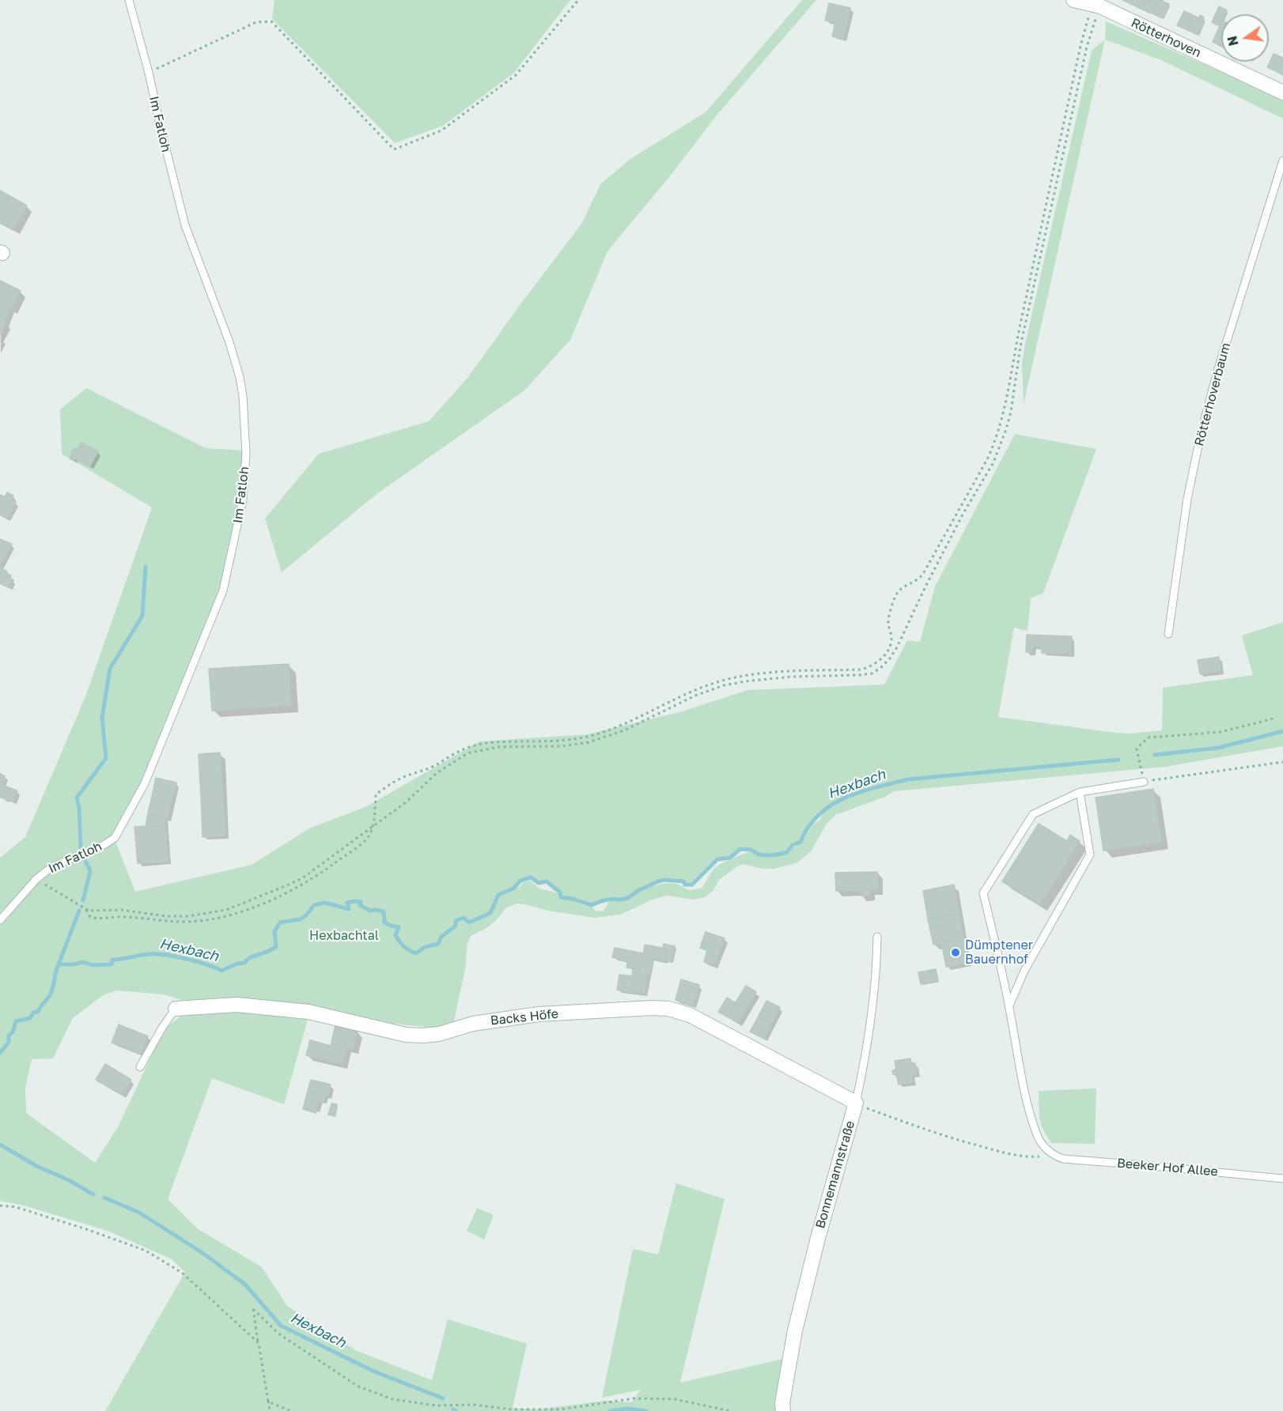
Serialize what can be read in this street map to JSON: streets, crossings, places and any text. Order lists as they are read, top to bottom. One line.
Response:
{"streets":{"street":["Rötterhoven","Backs Höfe","Bonnemannstraße"],"lane":["Im Fatloh","Rötterhoverbaum","Beeker Hof Allee"]},"crossings":[["Backs Höfe","Bonnemannstraße"]],"water":["Hexbach"],"parks":["Hexbachtal"],"places":["Dümptener Bauernhof"],"north":"left"}
